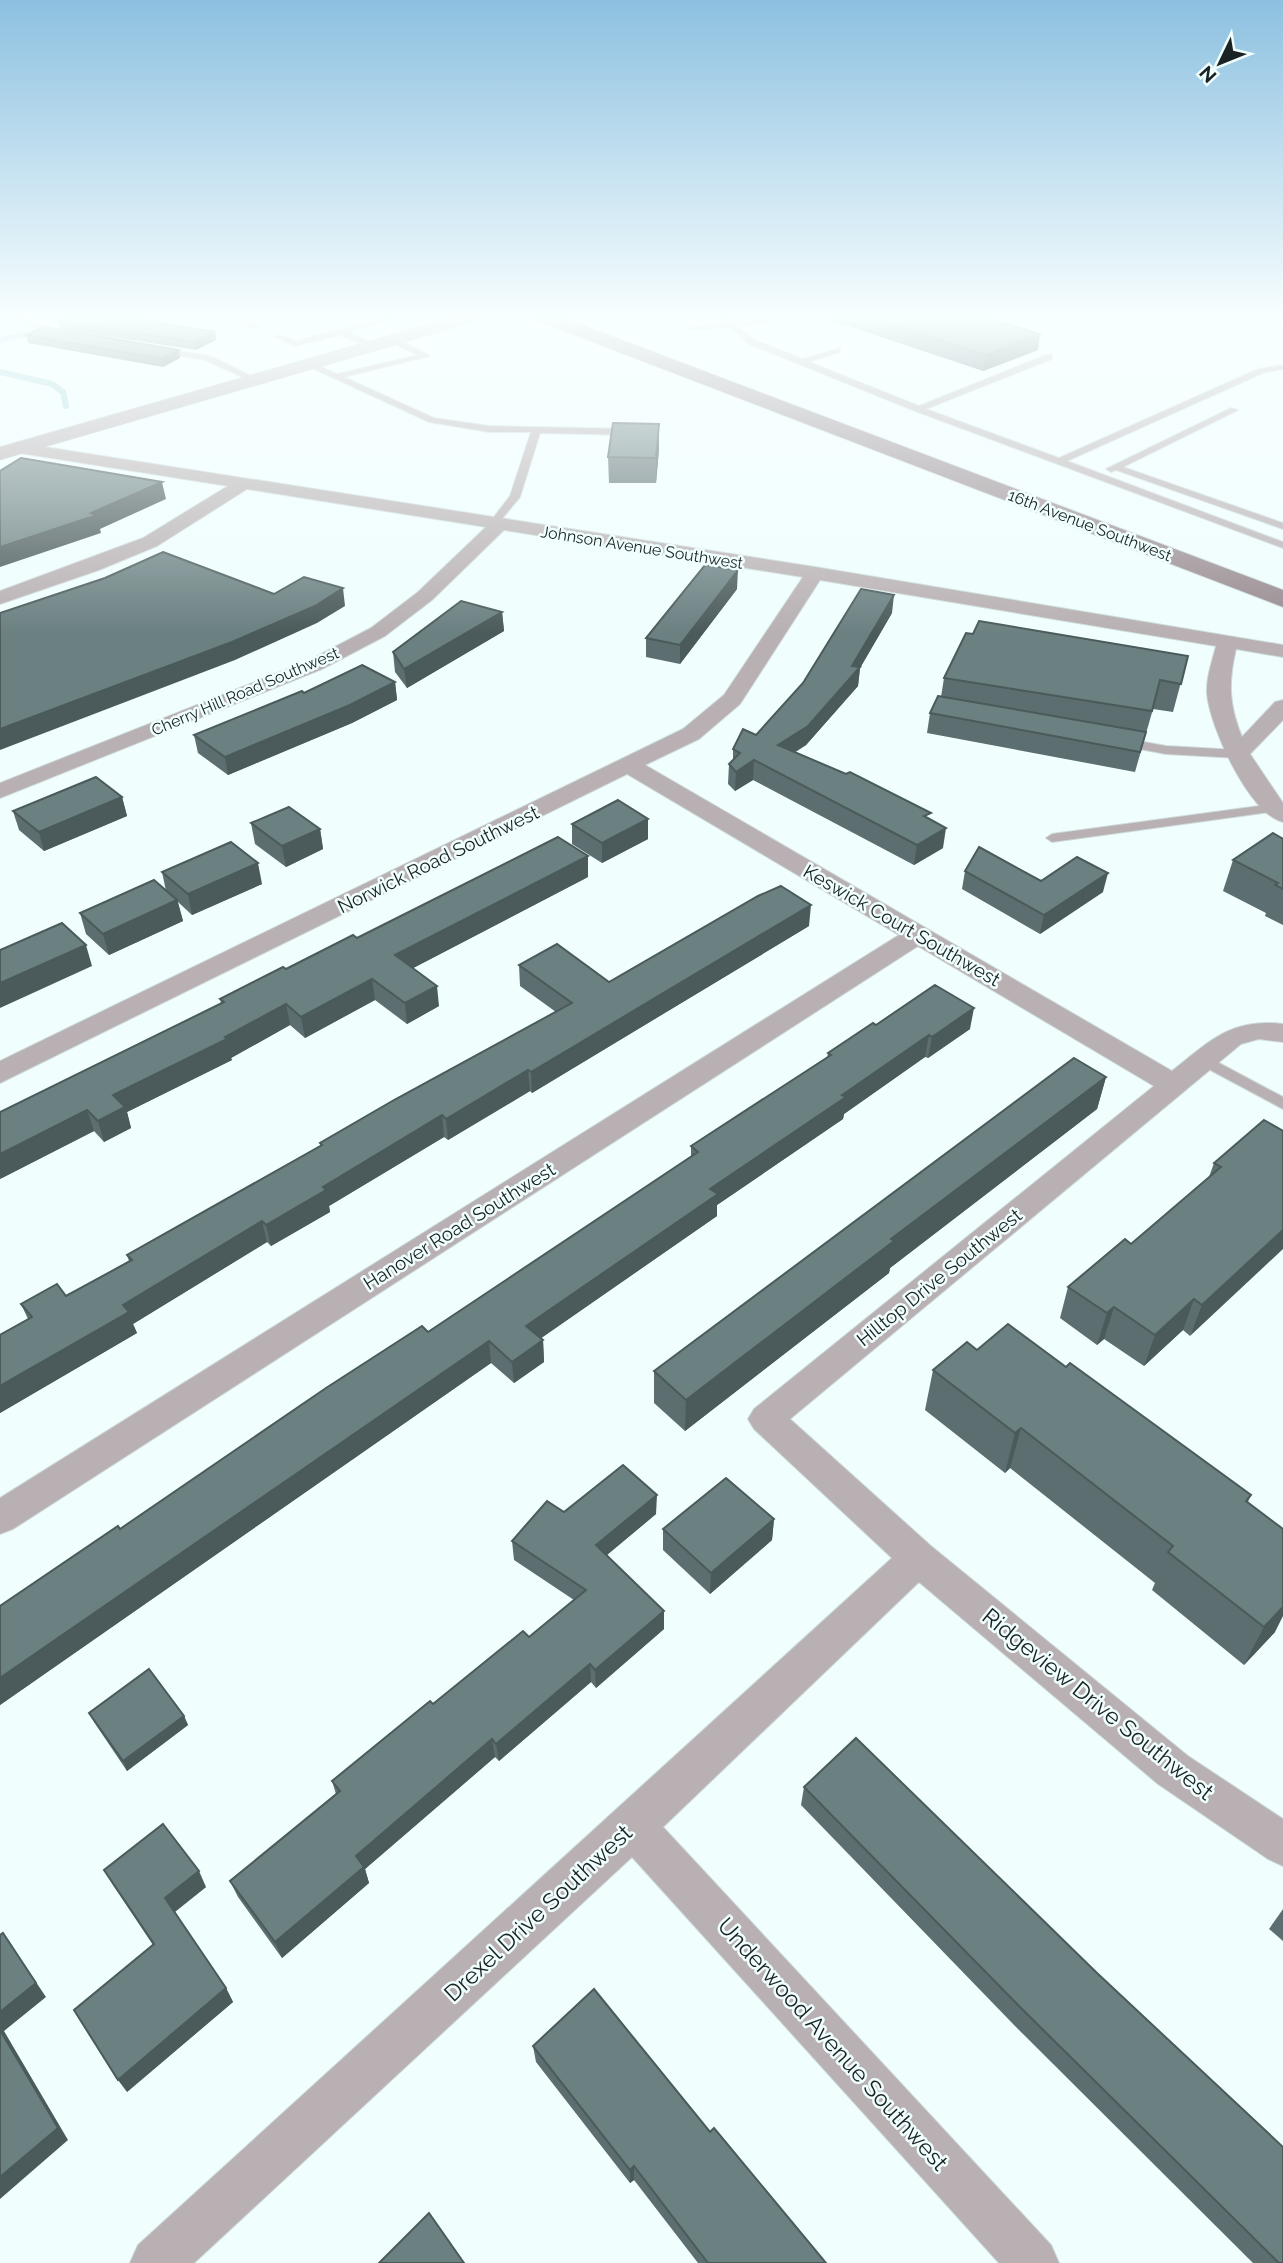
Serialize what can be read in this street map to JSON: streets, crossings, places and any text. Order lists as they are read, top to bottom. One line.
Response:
{"streets":{"main road":["16th Avenue Southwest"],"street":["Johnson Avenue Southwest","Cherry Hill Road Southwest","Norwick Road Southwest","Keswick Court Southwest","Hanover Road Southwest","Hilltop Drive Southwest","Ridgeview Drive Southwest","Drexel Drive Southwest","Underwood Avenue Southwest"]},"crossings":[["Johnson Avenue Southwest","Cherry Hill Road Southwest"],["Johnson Avenue Southwest","Norwick Road Southwest"],["Norwick Road Southwest","Keswick Court Southwest"],["Keswick Court Southwest","Hanover Road Southwest"],["Keswick Court Southwest","Hilltop Drive Southwest"],["Hilltop Drive Southwest","Ridgeview Drive Southwest"],["Hilltop Drive Southwest","Drexel Drive Southwest"],["Ridgeview Drive Southwest","Drexel Drive Southwest"],["Drexel Drive Southwest","Underwood Avenue Southwest"]],"north":"bottom left"}
